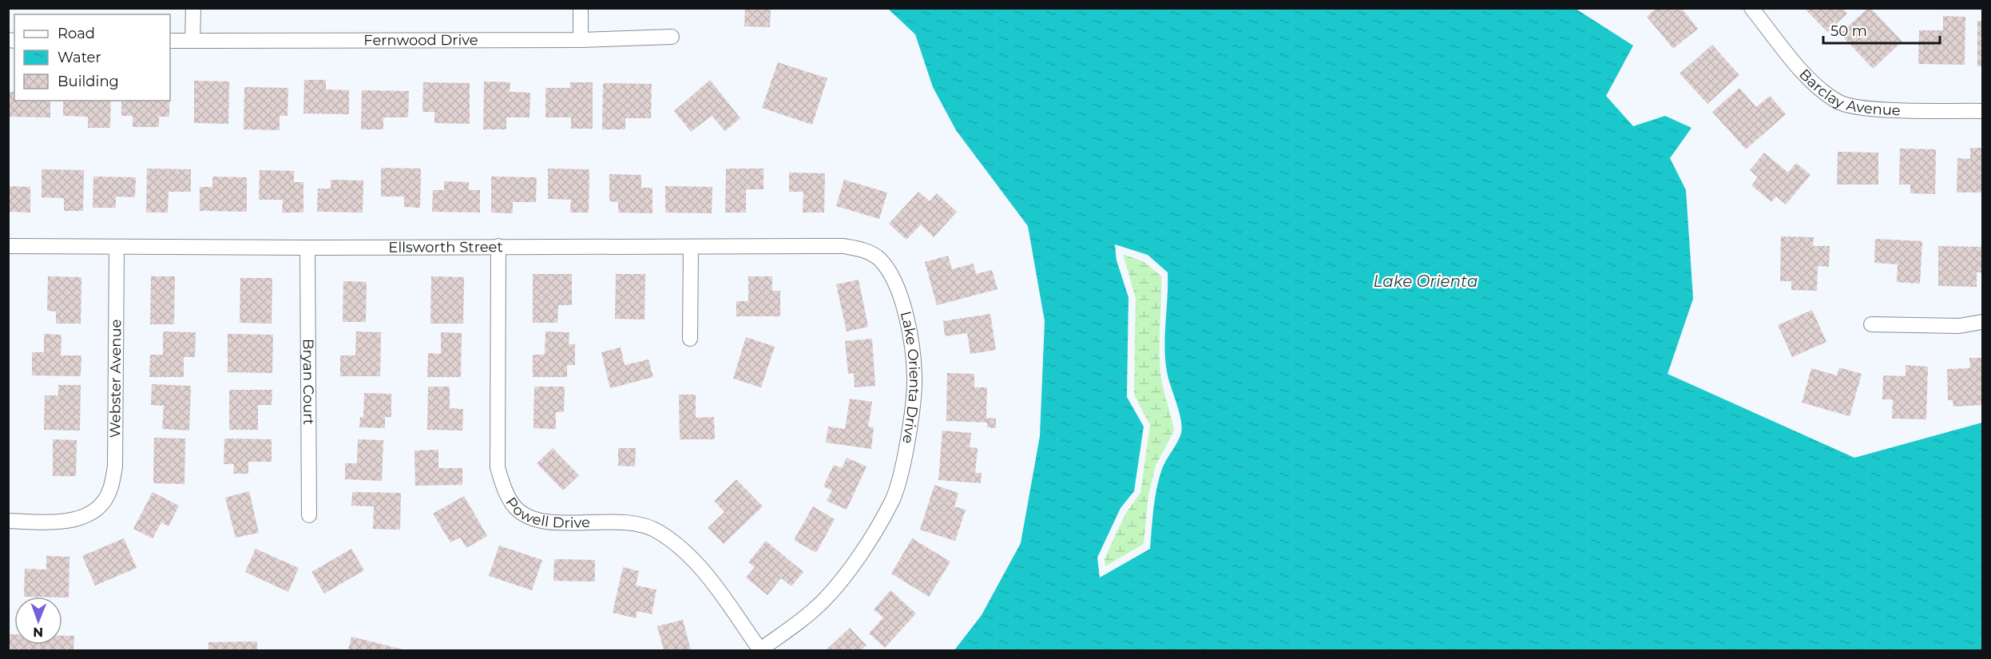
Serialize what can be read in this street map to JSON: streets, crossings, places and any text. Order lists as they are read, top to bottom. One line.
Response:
{"streets":{"street":["Fernwood Drive","Barclay Avenue","Ellsworth Street","Webster Avenue","Lake Orienta Drive","Bryan Court","Powell Drive"]},"crossings":[["Ellsworth Street","Webster Avenue"],["Ellsworth Street","Lake Orienta Drive"],["Ellsworth Street","Bryan Court"],["Ellsworth Street","Powell Drive"],["Lake Orienta Drive","Powell Drive"]],"water":["Lake Orienta"],"legend":["Road","Water","Building"],"scale_bar":"50 m","north":"bottom"}
